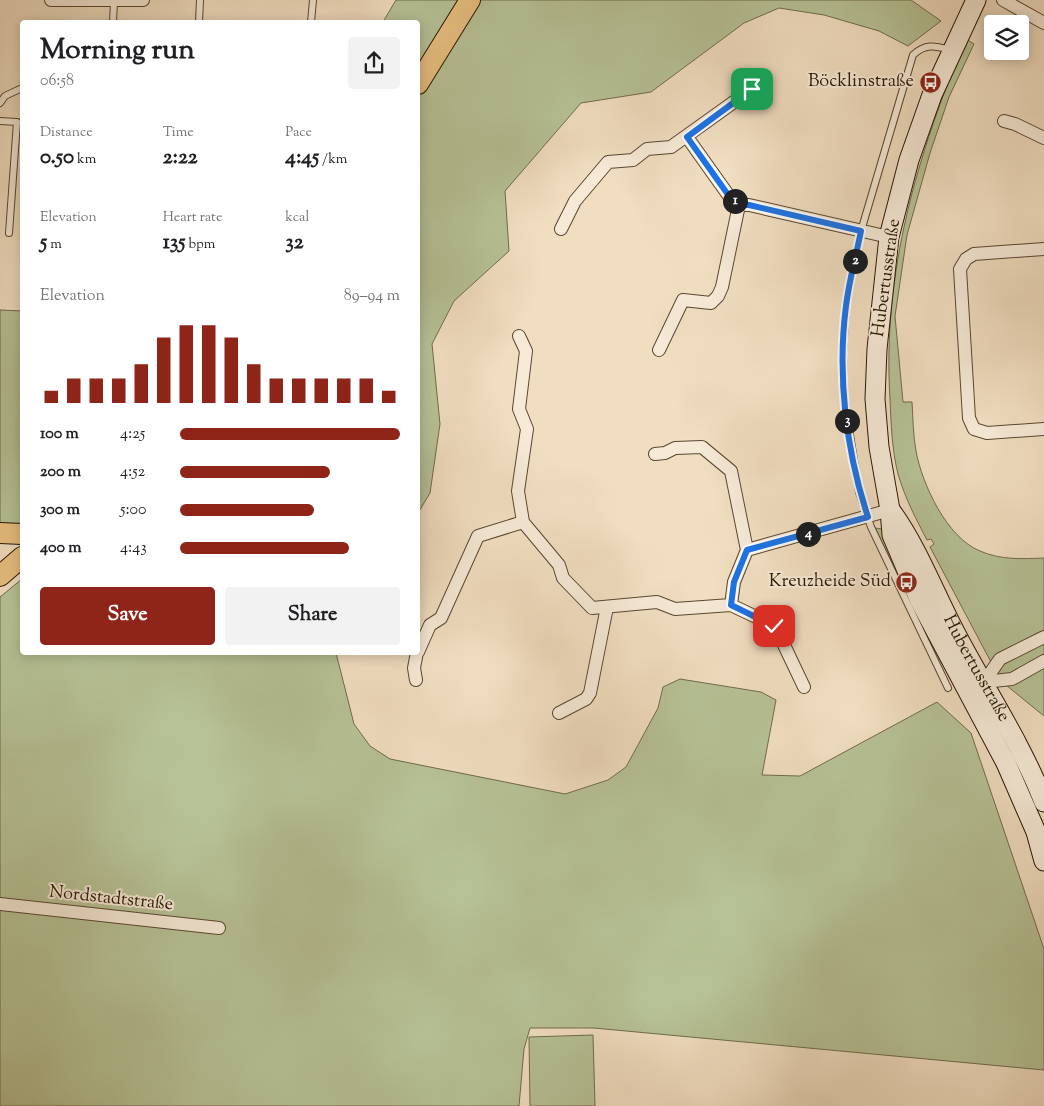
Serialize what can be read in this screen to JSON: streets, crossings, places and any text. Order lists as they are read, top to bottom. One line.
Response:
{"streets":{"street":["Hubertusstraße","Nordstadtstraße"]},"places":{"bus stop":["Böcklinstraße","Kreuzheide Süd"]},"page":{"heading":["Morning run","06:58"],"stats":[["Distance","0.50 km"],["Time","2:22"],["Pace","4:45 /km"],["Elevation","5 m"],["Heart rate","135 bpm"],["kcal","32"]],"pins":["1","2","3","4"],"chart":["Elevation","89–94 m"],"list":[{"name":"100 m","note":"4:25"},{"name":"200 m","note":"4:52"},{"name":"300 m","note":"5:00"},{"name":"400 m","note":"4:43"}],"buttons":["Save","Share"]}}
